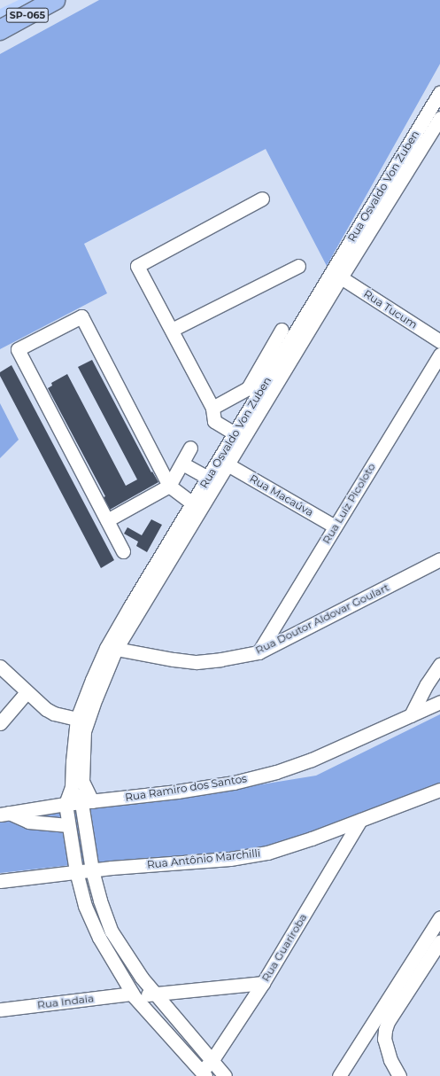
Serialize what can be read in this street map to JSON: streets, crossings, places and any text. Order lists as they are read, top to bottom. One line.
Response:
{"streets":{"highway":["SP-065"],"street":["Rua Osvaldo Von Zuben","Rua Tucum","Rua Macaúva","Rua Luíz Picoloto","Rua Doutor Aldovar Goulart","Rua Ramiro dos Santos","Rua Antônio Marchilli","Rua Guariroba","Rua Indaia"]},"crossings":[["Rua Osvaldo Von Zuben","Rua Tucum"],["Rua Osvaldo Von Zuben","Rua Macaúva"],["Rua Osvaldo Von Zuben","Rua Doutor Aldovar Goulart"],["Rua Osvaldo Von Zuben","Rua Ramiro dos Santos"],["Rua Osvaldo Von Zuben","Rua Antônio Marchilli"],["Rua Osvaldo Von Zuben","Rua Guariroba"],["Rua Osvaldo Von Zuben","Rua Indaia"],["Rua Macaúva","Rua Luíz Picoloto"],["Rua Luíz Picoloto","Rua Doutor Aldovar Goulart"],["Rua Antônio Marchilli","Rua Guariroba"],["Rua Guariroba","Rua Indaia"]]}
